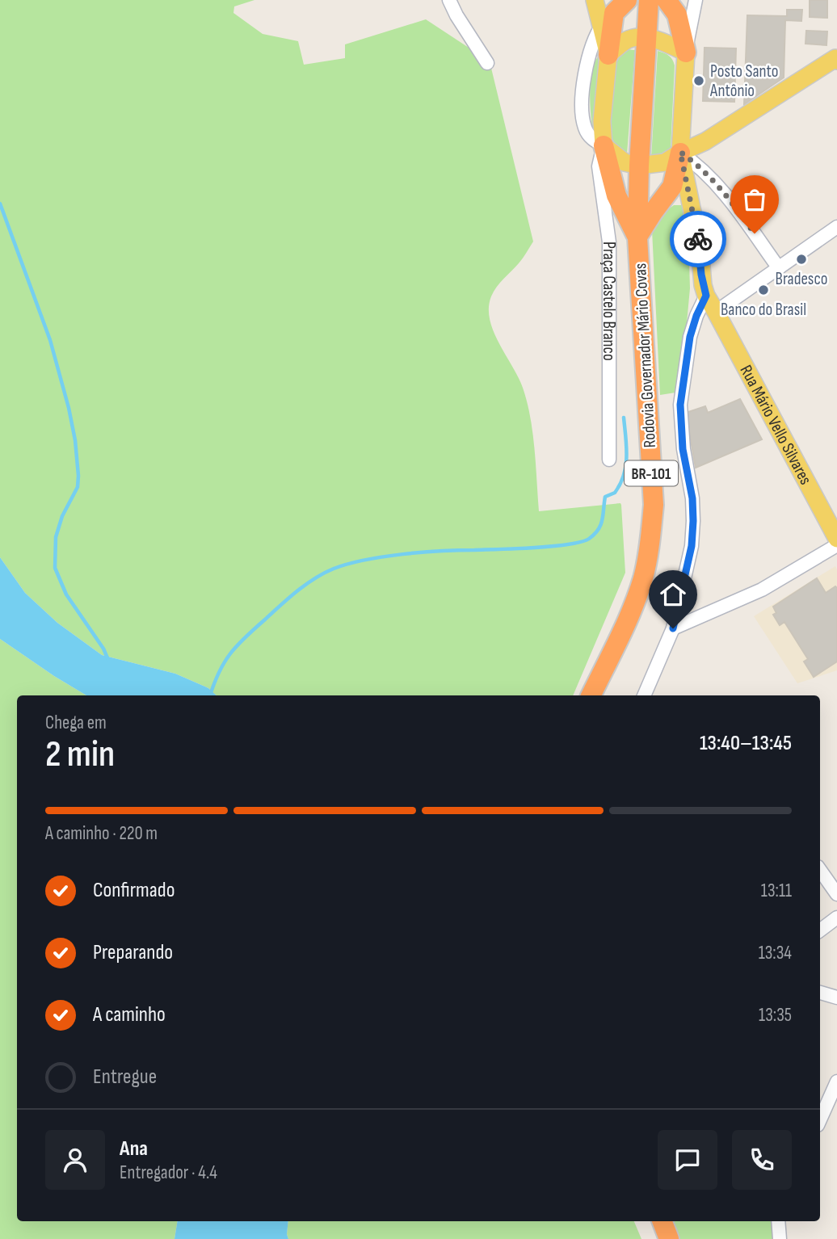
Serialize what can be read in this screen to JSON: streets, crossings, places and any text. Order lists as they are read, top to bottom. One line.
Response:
{"streets":{"highway":["Rodovia Governador Mário Covas","BR-101"],"main road":["Praça Castelo Branco","Rua Mário Vello Silvares"]},"places":["Posto Santo Antônio","Bradesco","Banco do Brasil"],"page":{"heading":["2 min","Chega em","13:40–13:45"],"panel":["Ana","Entregador · 4.4"],"bar":"A caminho · 220 m","list":[["Confirmado","13:11"],["Preparando","13:34"],["A caminho","13:35"],"Entregue"]}}
